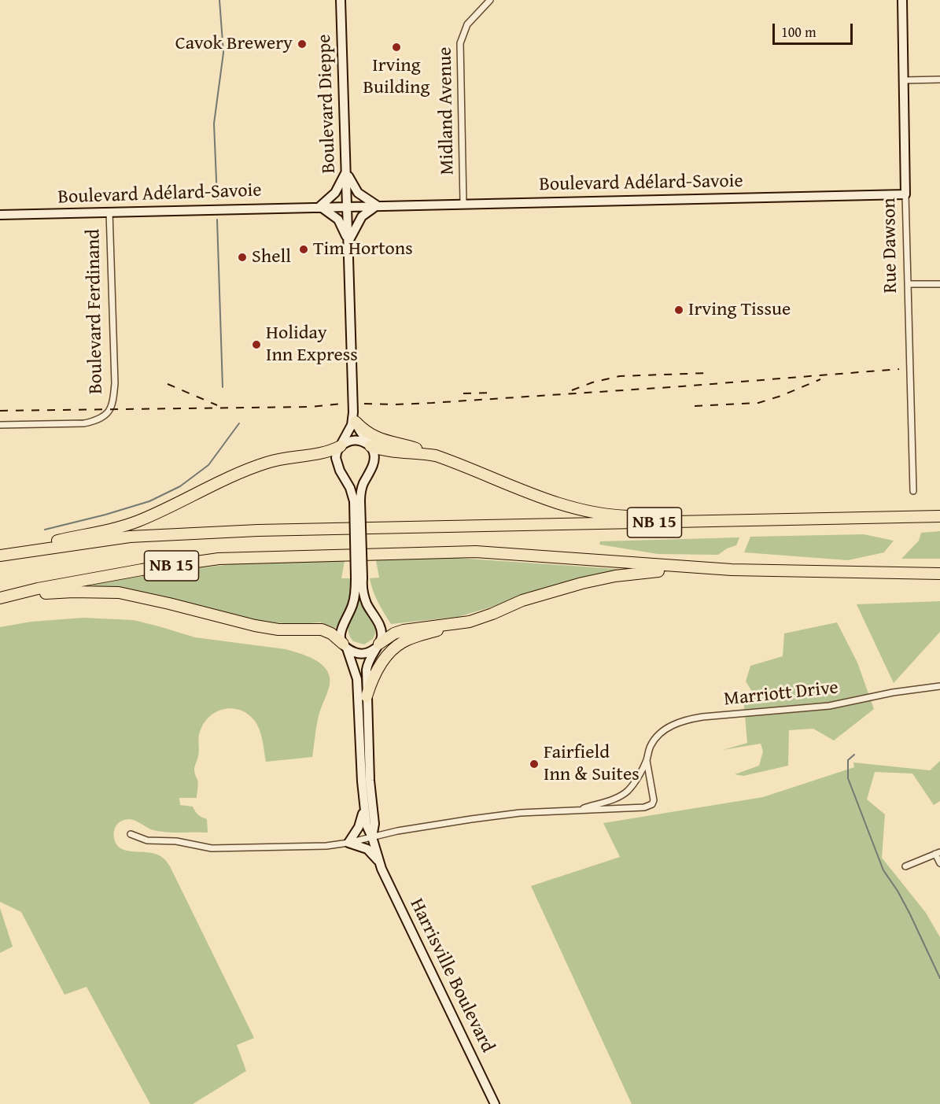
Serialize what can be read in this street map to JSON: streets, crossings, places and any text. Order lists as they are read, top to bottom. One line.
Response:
{"streets":{"highway":["NB 15"],"main road":["Boulevard Dieppe","Boulevard Adélard-Savoie","Rue Dawson","Harrisville Boulevard"],"street":["Midland Avenue","Boulevard Ferdinand","Marriott Drive"]},"crossings":[["Boulevard Dieppe","Boulevard Adélard-Savoie"],["Midland Avenue","Boulevard Adélard-Savoie"],["Boulevard Adélard-Savoie","Rue Dawson"],["Boulevard Adélard-Savoie","Boulevard Ferdinand"],["Marriott Drive","Harrisville Boulevard"]],"places":["Cavok Brewery","Irving Building","Tim Hortons","Shell","Irving Tissue","Holiday Inn Express","Fairfield Inn & Suites"],"scale_bar":"100 m"}
